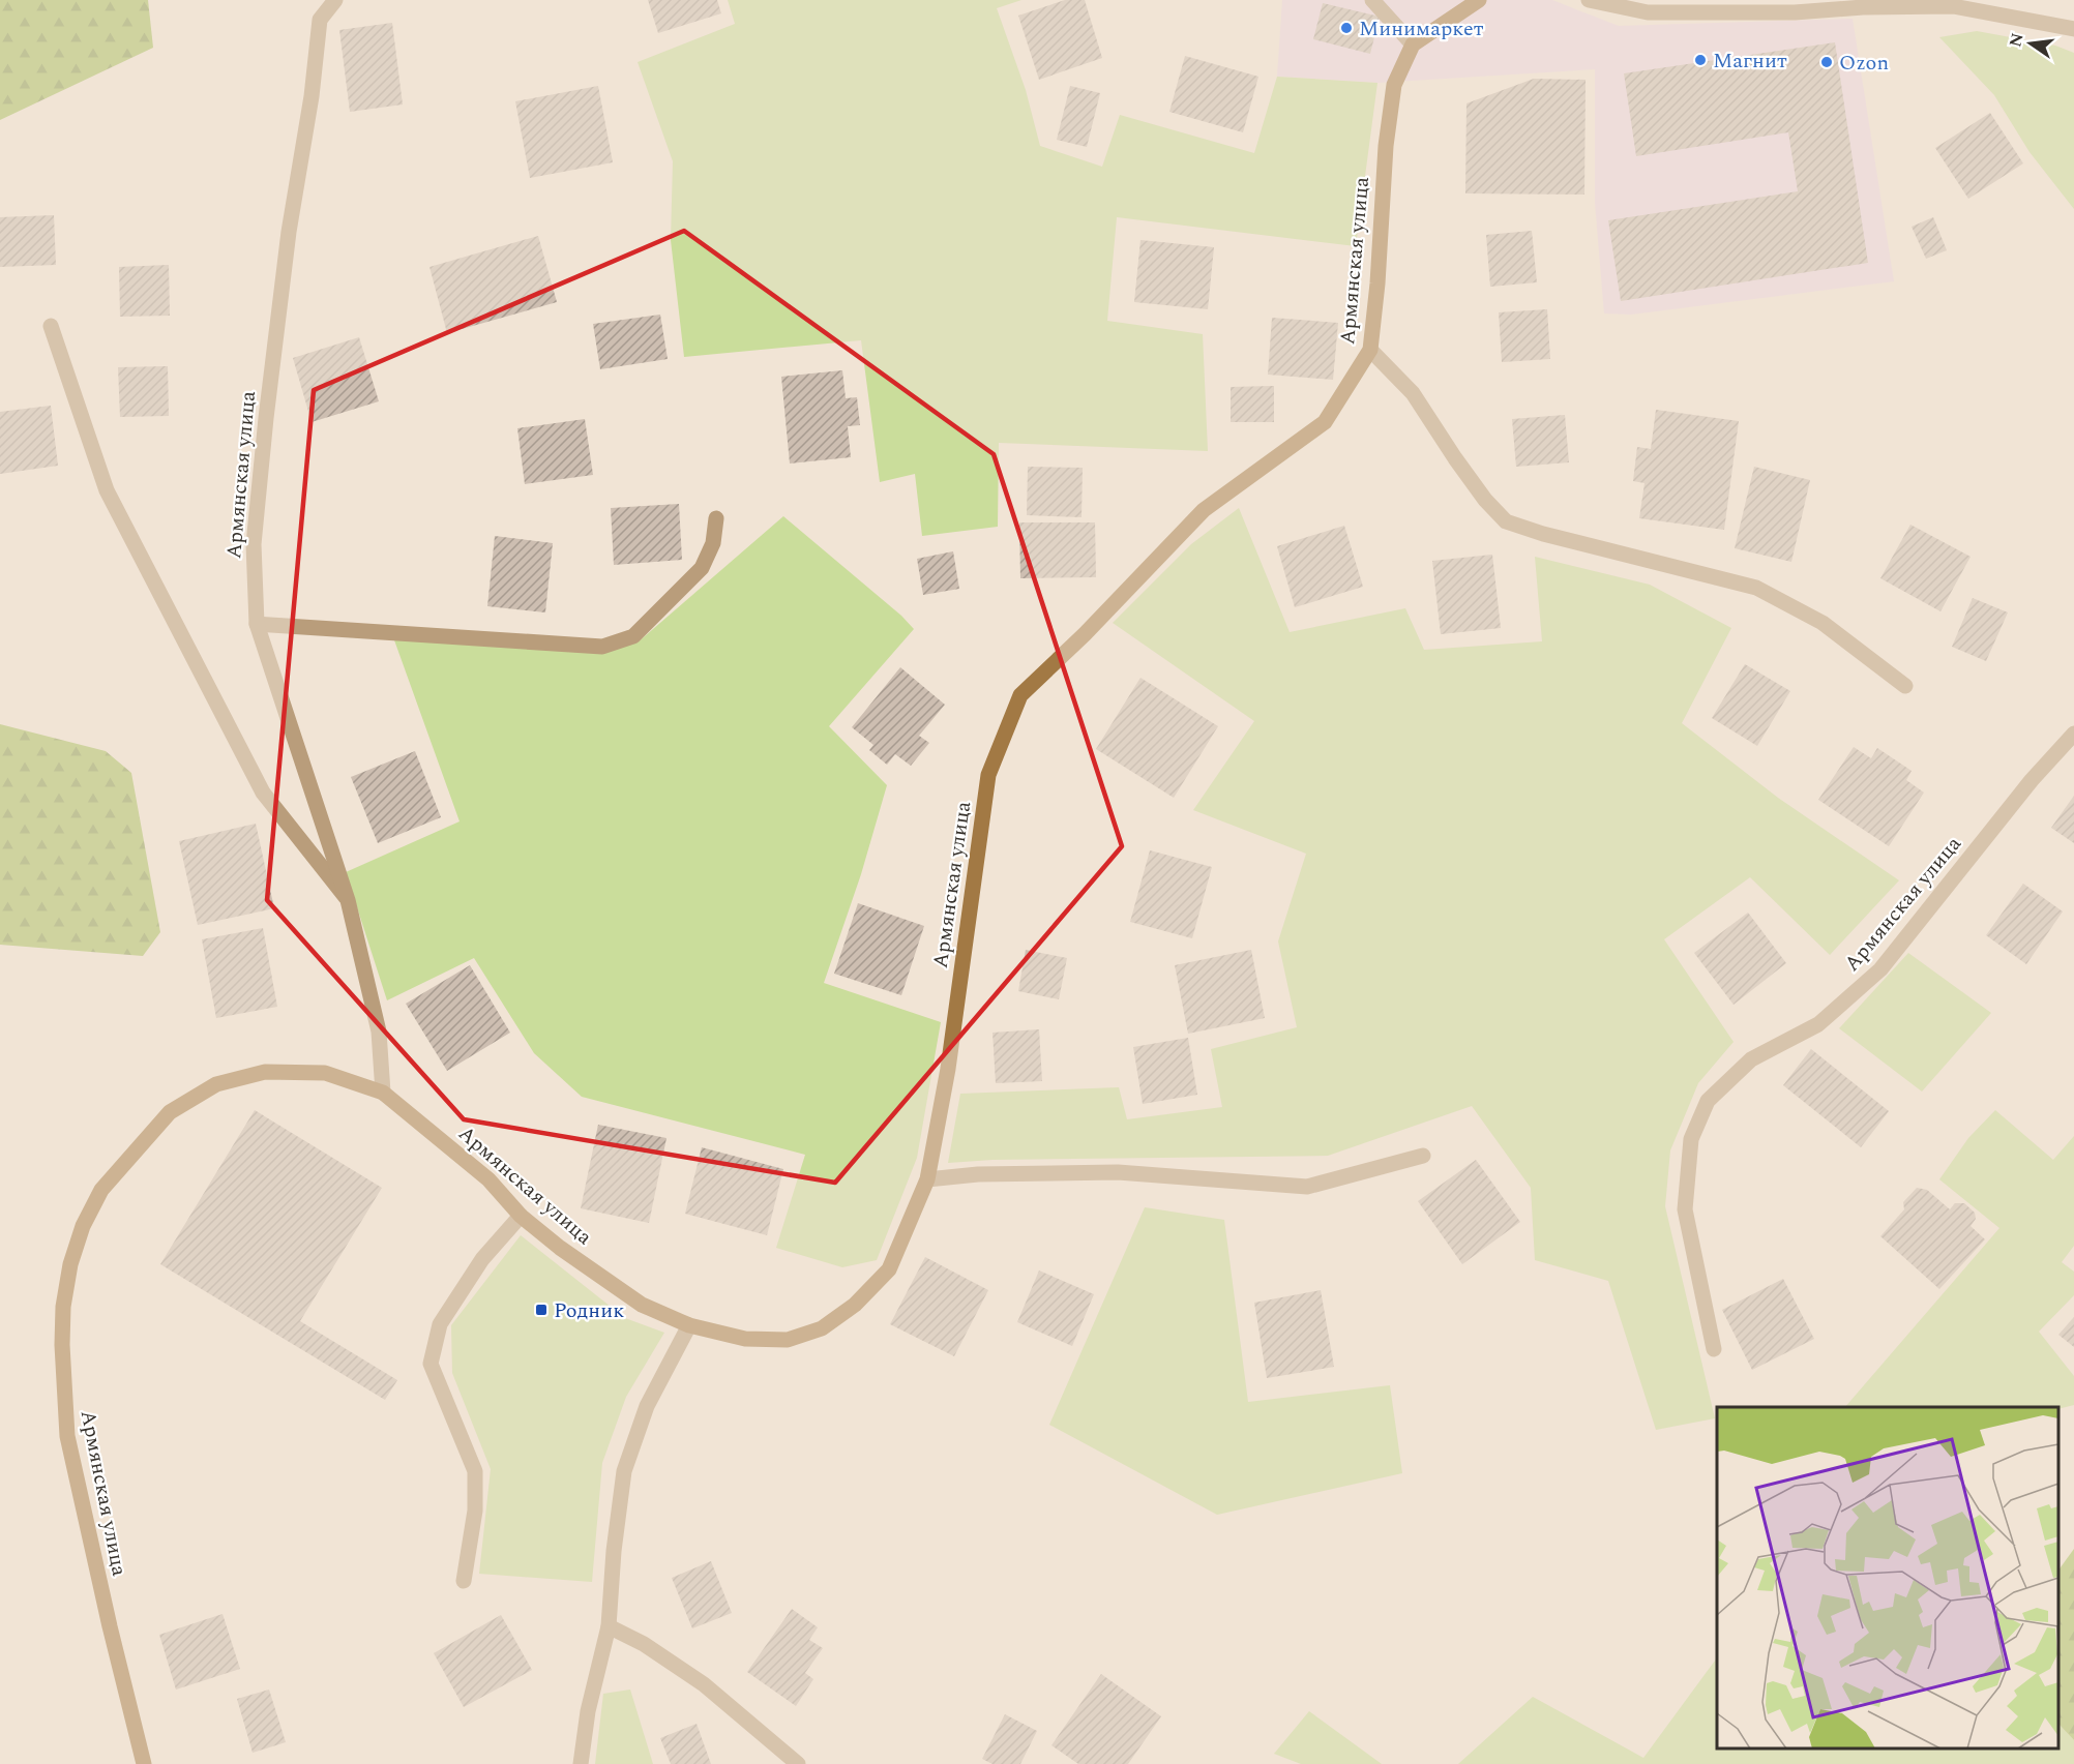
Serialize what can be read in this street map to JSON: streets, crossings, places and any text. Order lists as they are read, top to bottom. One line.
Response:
{"streets":{"street":["Армянская улица"]},"places":{"other":["Минимаркет","Магнит","Ozon"],"transit":["Родник"]},"north":"left"}
